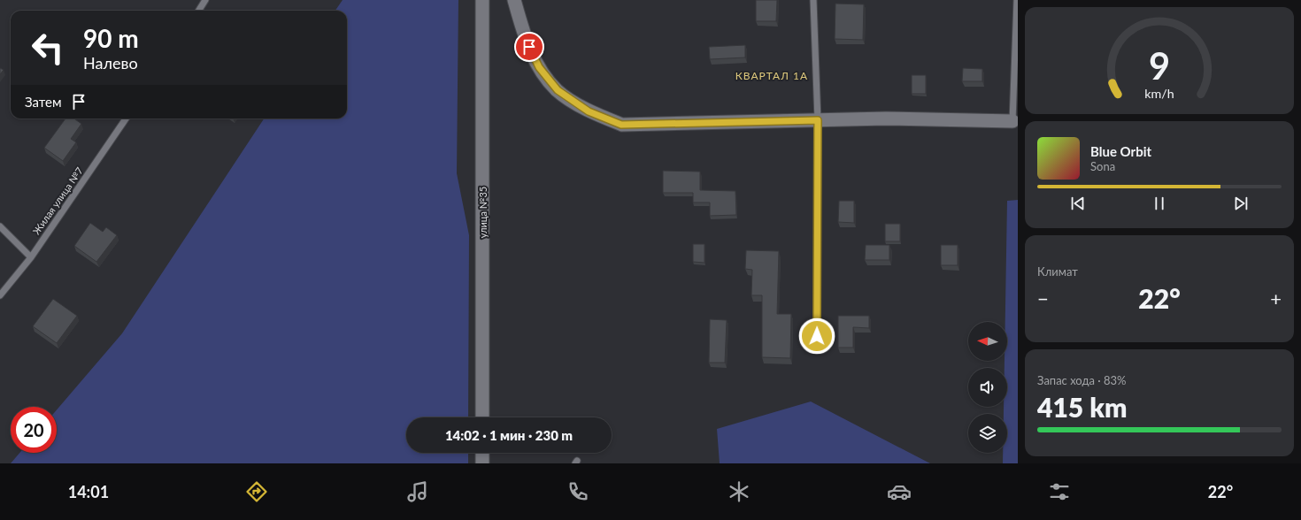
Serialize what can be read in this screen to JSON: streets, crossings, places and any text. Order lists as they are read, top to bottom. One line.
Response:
{"streets":{"street":["улица №35"],"lane":["Жилая улица №7"]},"districts":["КВАРТАЛ 1А"],"north":"left","page":{"turn":["90 m","Налево"],"then":"Затем","song":["Blue Orbit","Sona"],"tile":["Климат",["Запас хода · 83%","415 km"]],"heat":["−","22°","+"],"limit":"20","trip":"14:02 · 1 мин · 230 m","tabs":["14:01","22°"],"gauge":["9","km/h"]}}
